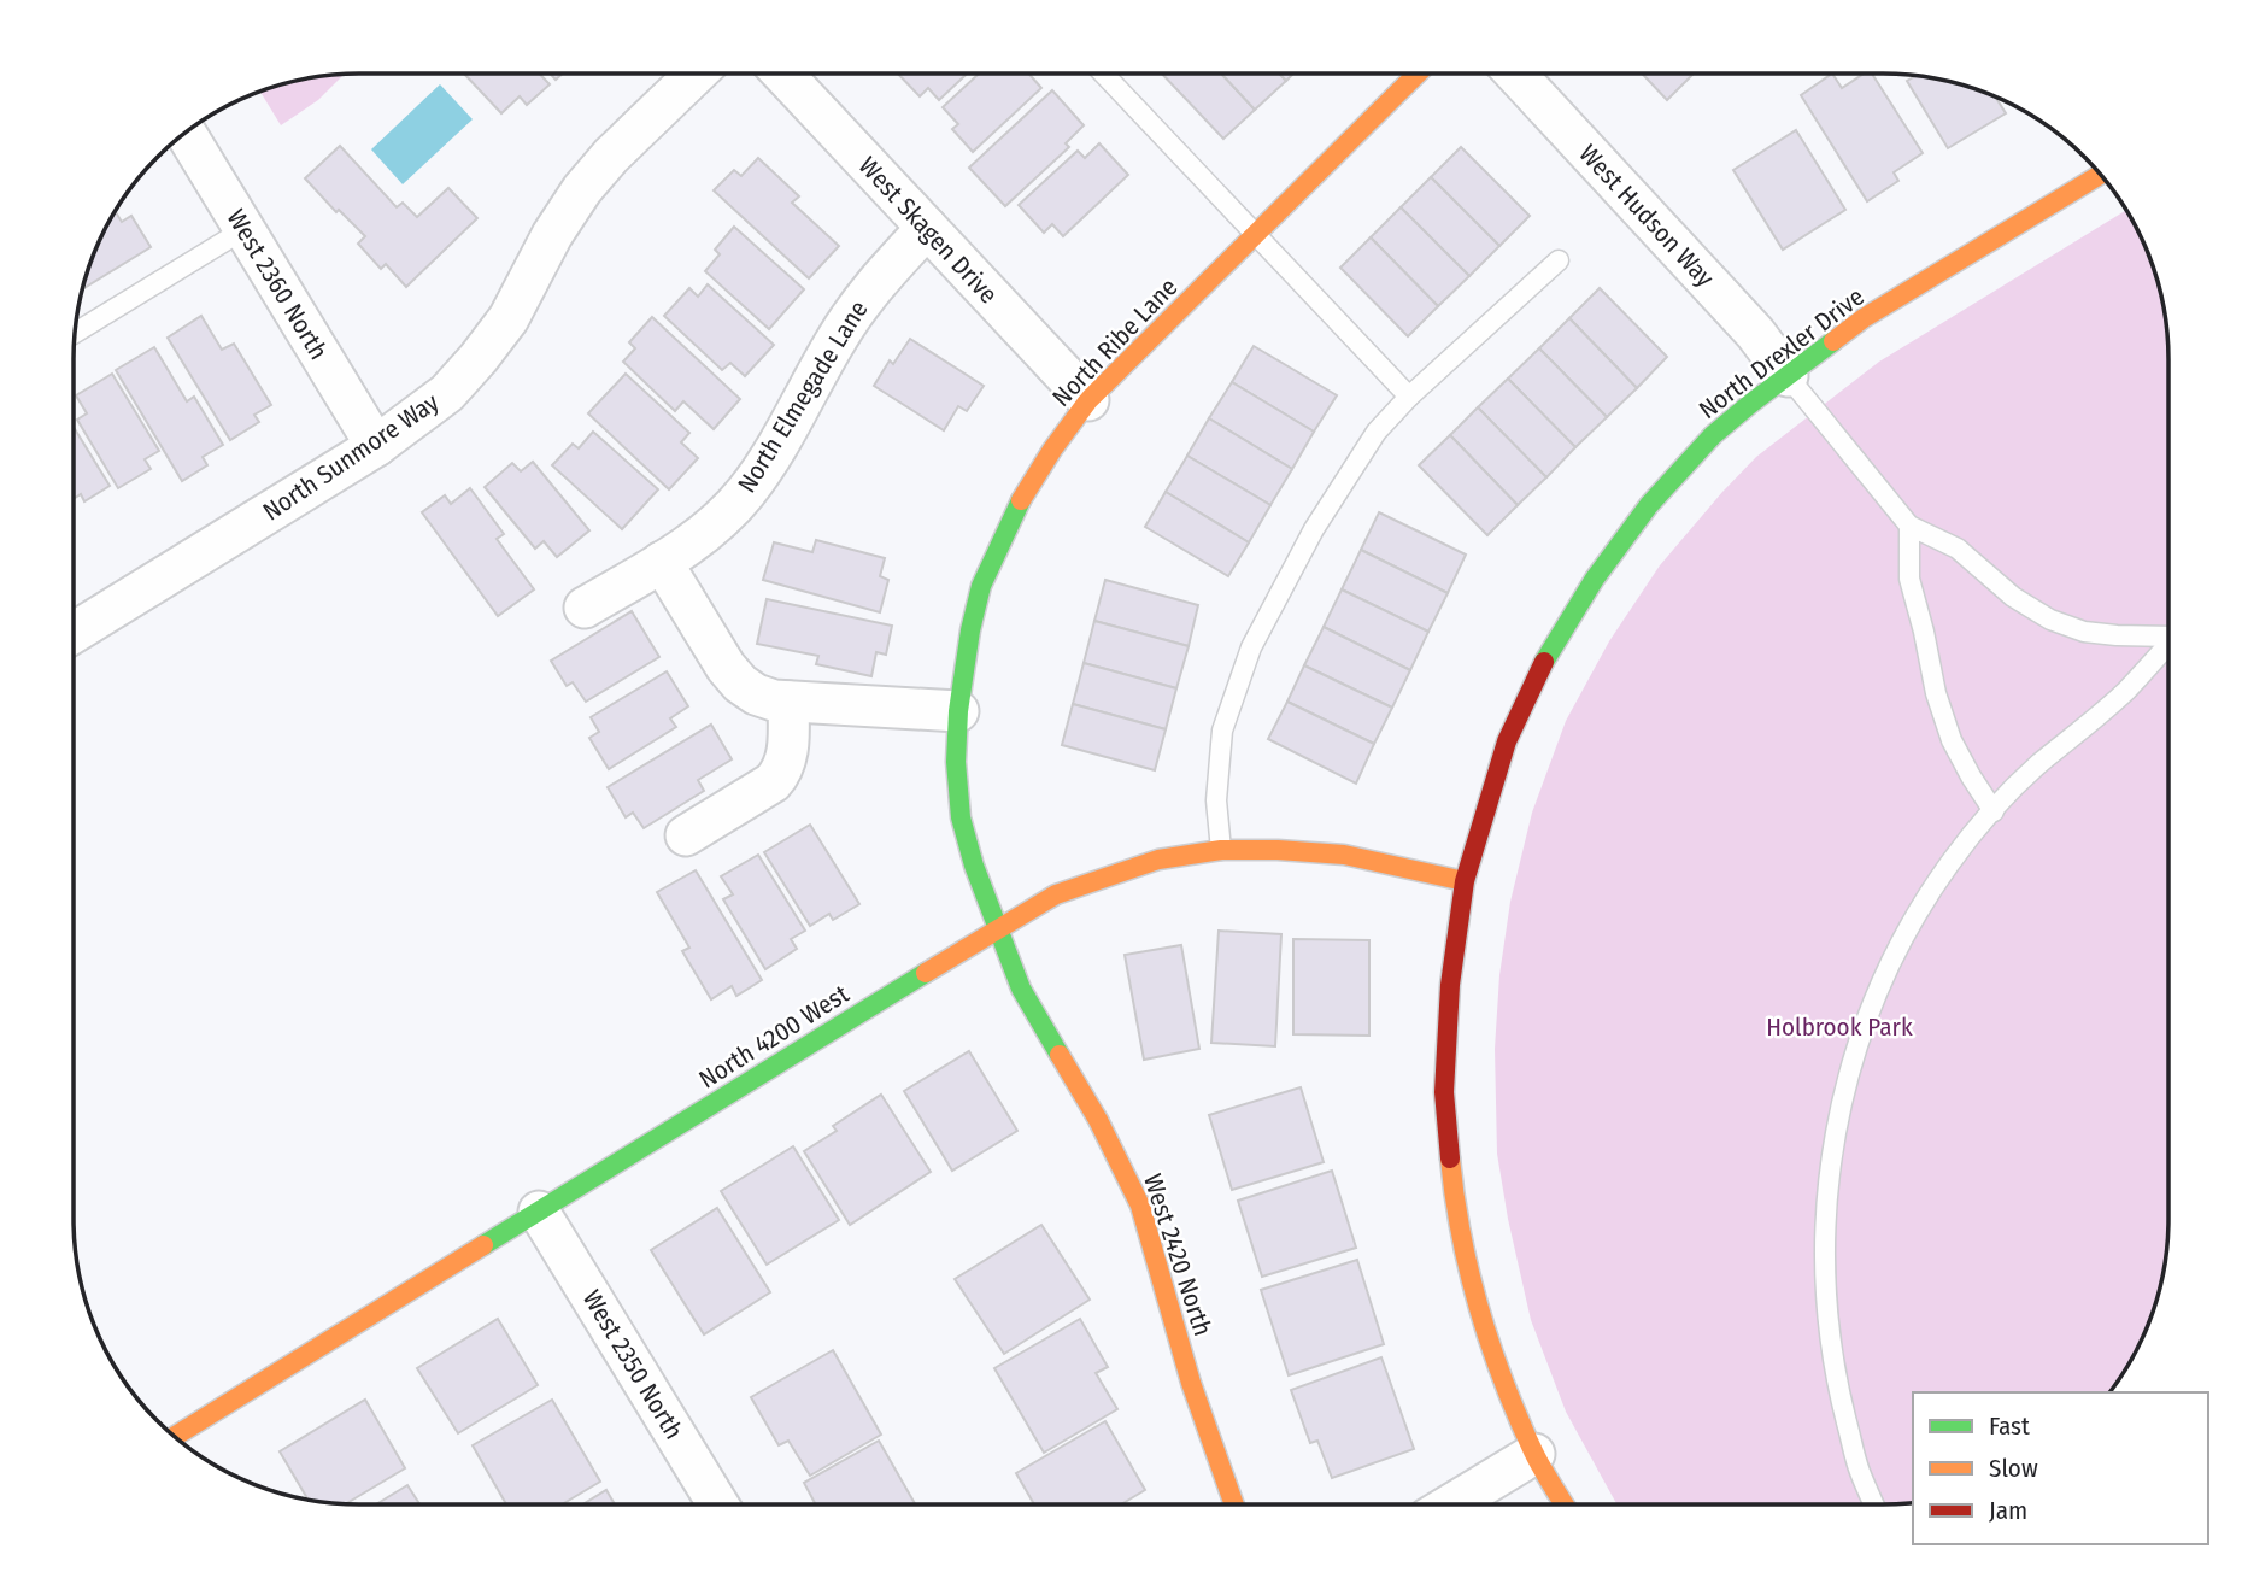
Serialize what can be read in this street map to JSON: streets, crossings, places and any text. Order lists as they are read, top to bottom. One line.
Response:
{"streets":{"street":["West Hudson Way","West Skagen Drive","West 2360 North","North Ribe Lane","North Drexler Drive","North Elmegade Lane","North Sunmore Way","North 4200 West","West 2420 North","West 2350 North"]},"crossings":[["West Hudson Way","North Drexler Drive"],["West Skagen Drive","North Ribe Lane"],["West Skagen Drive","North Elmegade Lane"],["West 2360 North","North Sunmore Way"],["North Ribe Lane","North 4200 West"],["North Ribe Lane","West 2420 North"],["North Drexler Drive","North 4200 West"],["North 4200 West","West 2420 North"],["North 4200 West","West 2350 North"]],"parks":["Holbrook Park"],"legend":["Fast","Slow","Jam"]}
